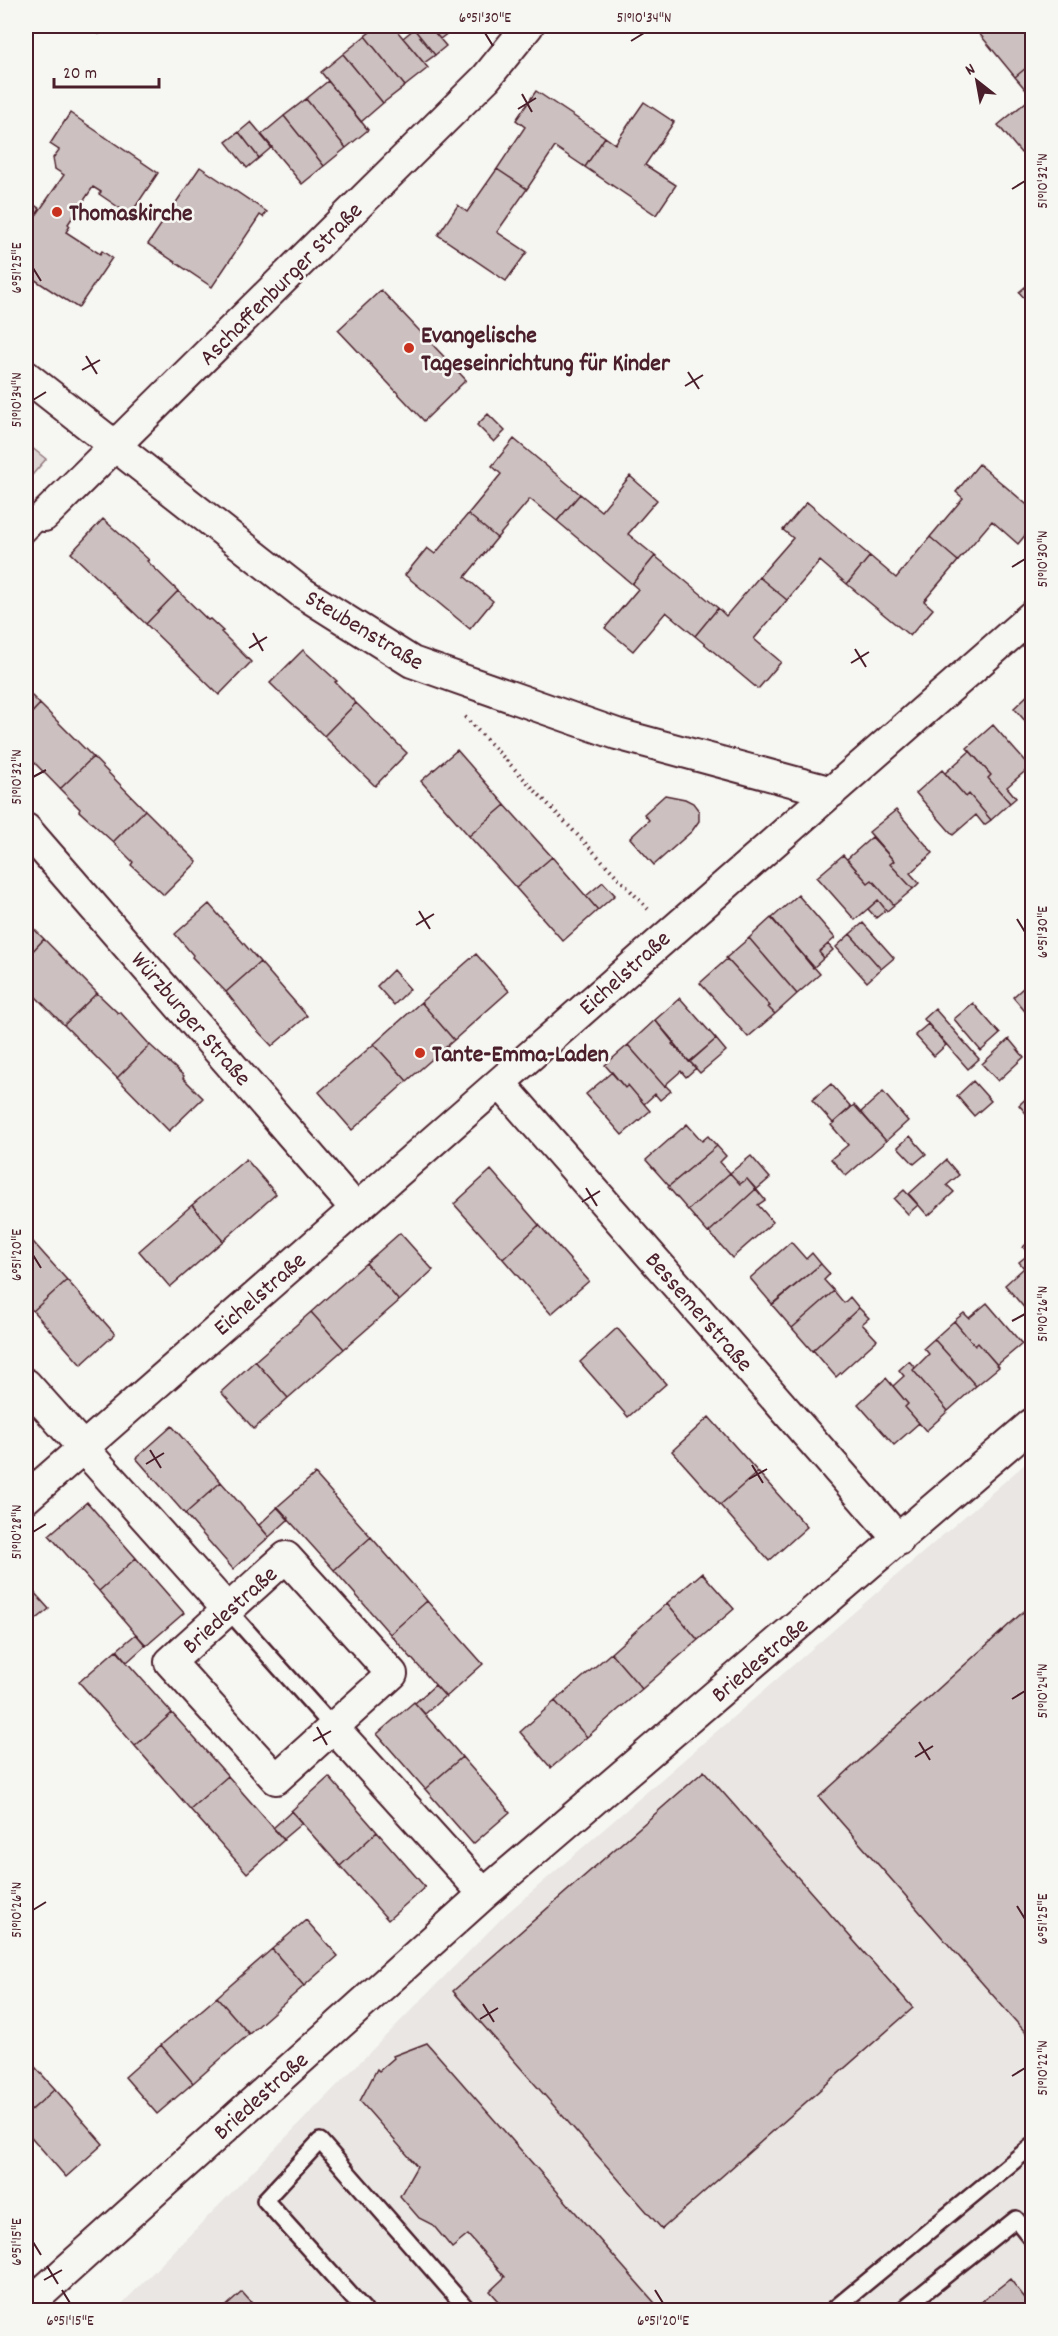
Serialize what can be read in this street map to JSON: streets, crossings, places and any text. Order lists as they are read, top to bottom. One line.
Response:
{"streets":{"street":["Aschaffenburger Straße","Steubenstraße","Eichelstraße","Würzburger Straße","Bessemerstraße","Briedestraße"]},"crossings":[["Aschaffenburger Straße","Steubenstraße"],["Steubenstraße","Eichelstraße"],["Eichelstraße","Würzburger Straße"],["Eichelstraße","Bessemerstraße"],["Bessemerstraße","Briedestraße"]],"places":["Thomaskirche","Evangelische Tageseinrichtung für Kinder","Tante-Emma-Laden"],"scale_bar":"20 m","north":"top left","coordinates":["6°51'30\"E","51°10'34\"N","51°10'32\"N","6°51'25\"E","51°10'30\"N","6°51'20\"E","51°10'26\"N","51°10'28\"N","51°10'24\"N","51°10'22\"N","6°51'15\"E"]}
